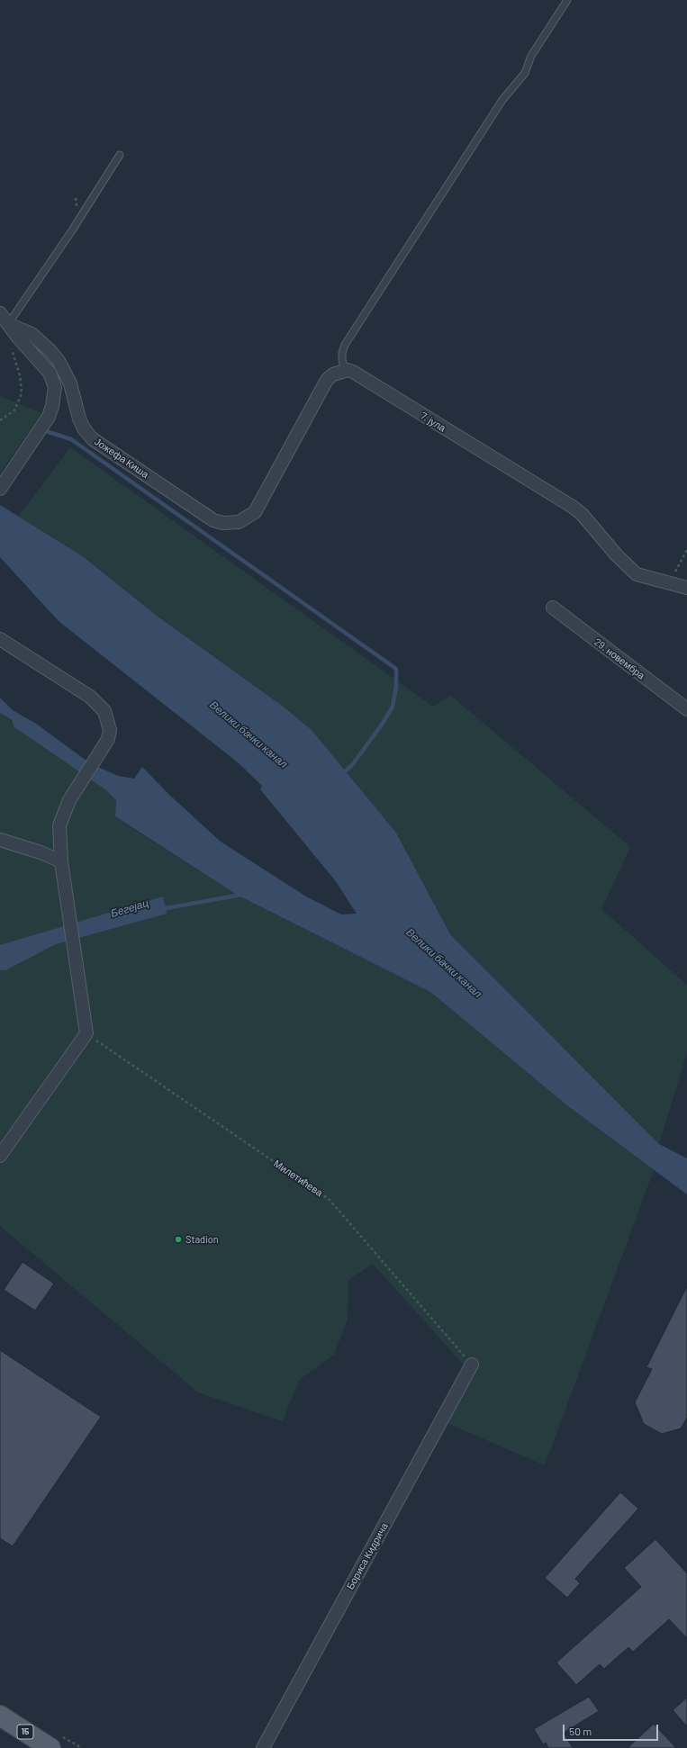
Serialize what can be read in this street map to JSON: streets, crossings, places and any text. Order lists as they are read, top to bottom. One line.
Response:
{"streets":{"main road":["15"],"street":["7. јула","Јожефа Киша","29. новембра","Бориса Кидрича"],"path":["Милетићева"]},"crossings":[["7. јула","Јожефа Киша"],["Милетићева","Бориса Кидрича"]],"water":["Велики бачки канал","Бегејац"],"places":["Stadion"],"scale_bar":"50 m"}
